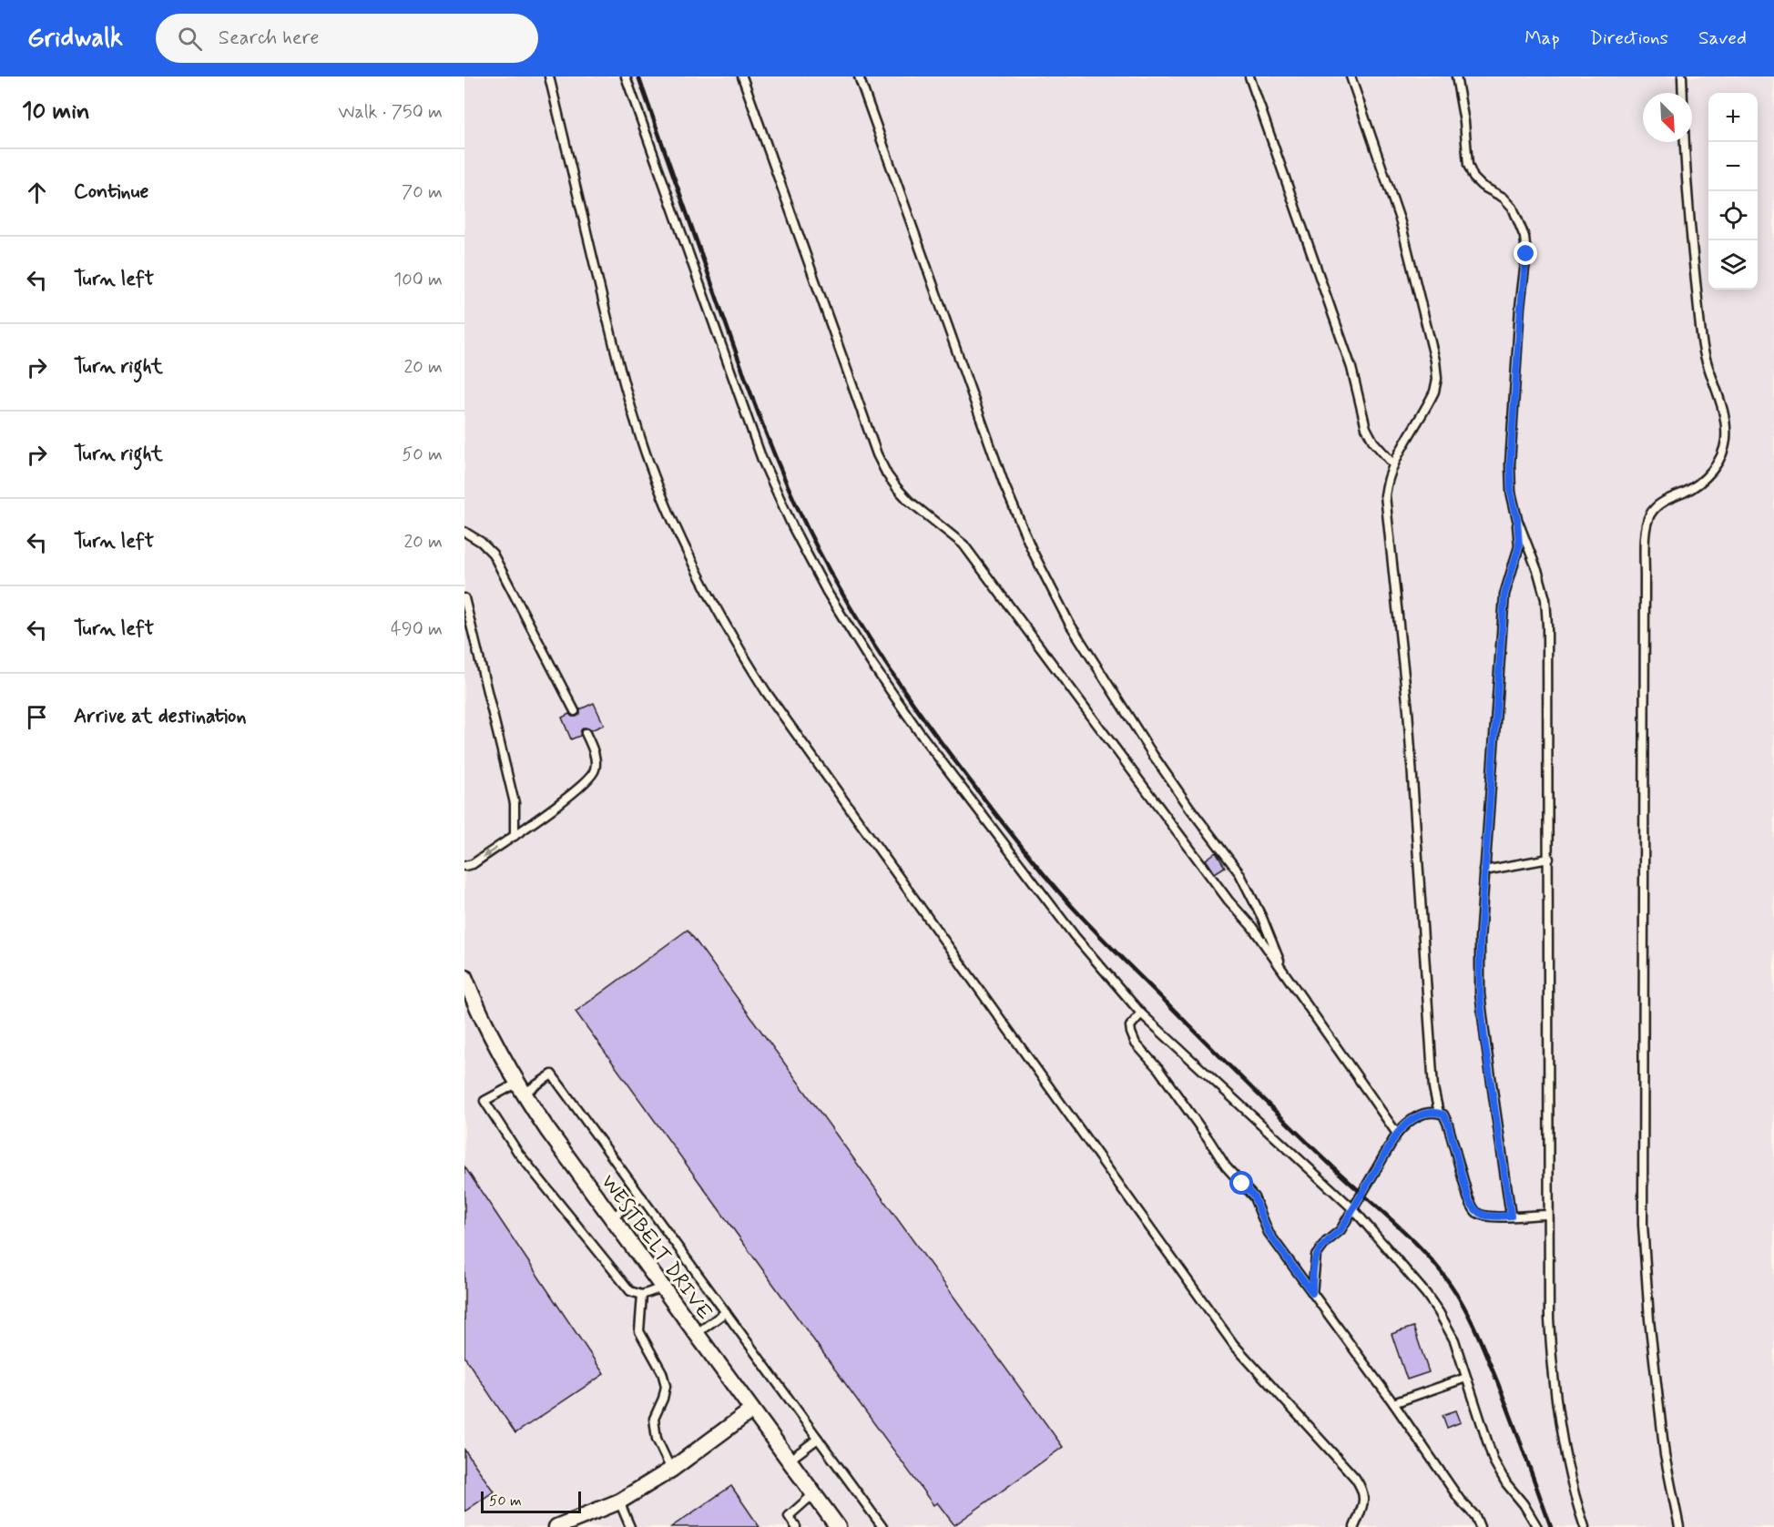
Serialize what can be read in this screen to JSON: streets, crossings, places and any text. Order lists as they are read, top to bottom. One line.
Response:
{"streets":{"street":["WESTBELT DRIVE"]},"scale_bar":"50 m","north":"bottom right","page":{"header":"Gridwalk","search":"Search here","nav":["Map","Directions","Saved"],"heading":["10 min","Walk · 750 m"],"map_buttons":["+","−"],"list":[["Continue","70 m"],["Turn left","100 m"],["Turn right","20 m"],["Turn right","50 m"],["Turn left","20 m"],["Turn left","490 m"],"Arrive at destination"],"scale":"50 m"}}
